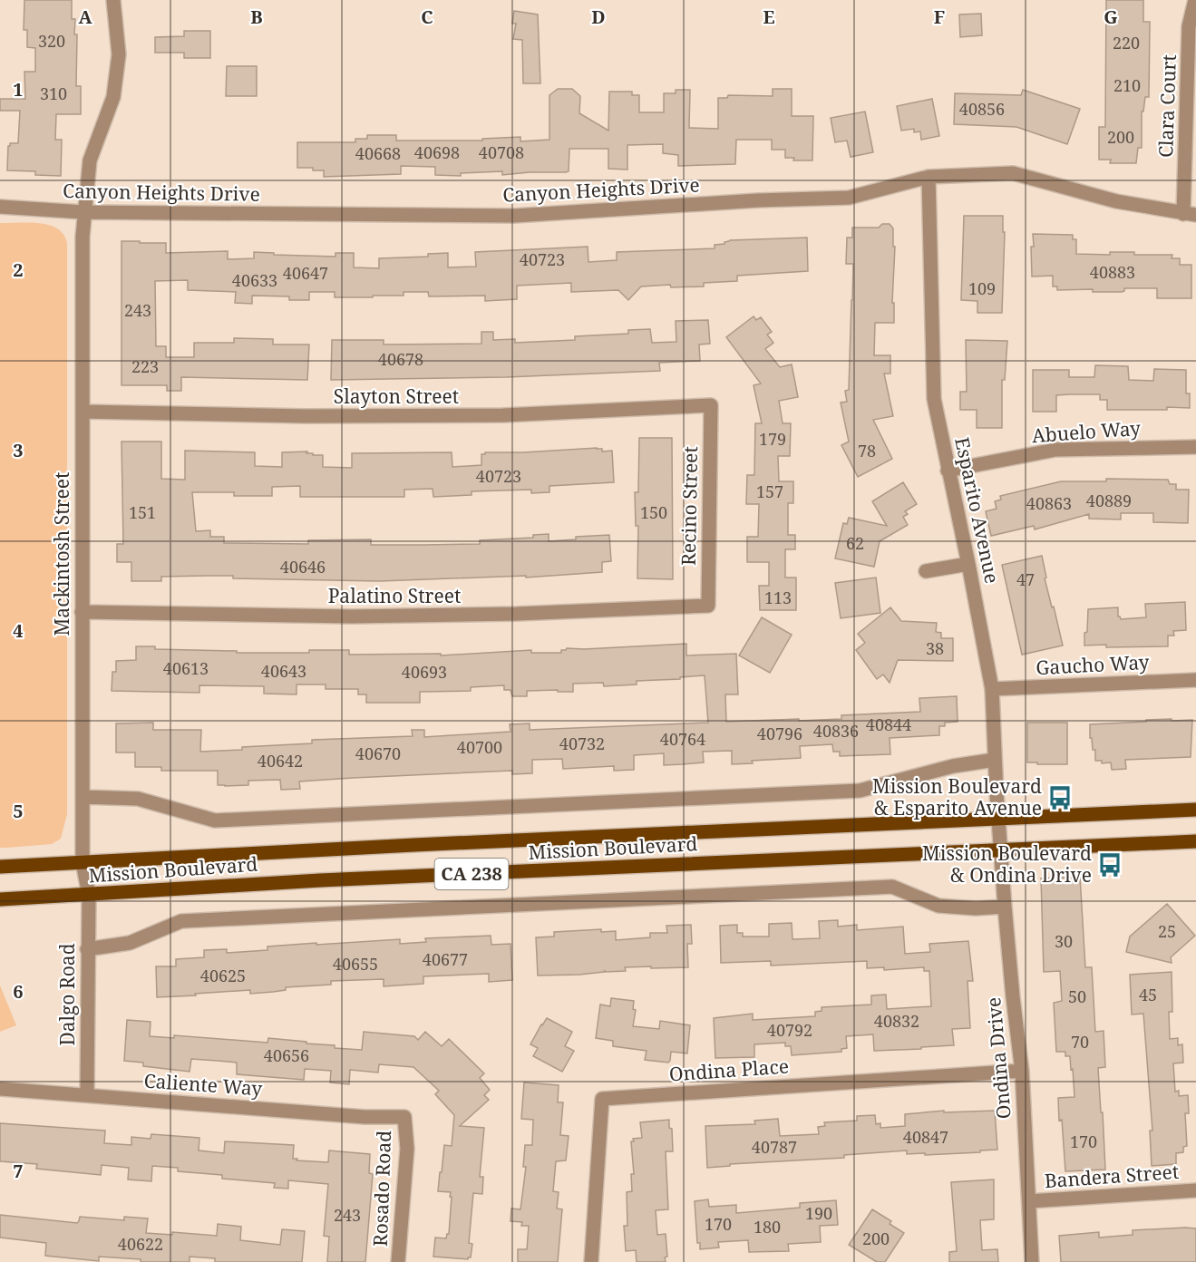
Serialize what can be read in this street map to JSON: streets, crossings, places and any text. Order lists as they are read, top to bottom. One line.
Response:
{"streets":{"main road":["Mission Boulevard","CA 238"],"street":["Clara Court","Canyon Heights Drive","Slayton Street","Abuelo Way","Recino Street","Esparito Avenue","Mackintosh Street","Palatino Street","Gaucho Way","Dalgo Road","Ondina Drive","Ondina Place","Caliente Way","Bandera Street","Rosado Road"]},"crossings":[["Clara Court","Canyon Heights Drive"],["Canyon Heights Drive","Esparito Avenue"],["Canyon Heights Drive","Mackintosh Street"],["Slayton Street","Recino Street"],["Slayton Street","Mackintosh Street"],["Abuelo Way","Esparito Avenue"],["Recino Street","Palatino Street"],["Esparito Avenue","Gaucho Way"],["Esparito Avenue","Mission Boulevard"],["Esparito Avenue","Ondina Drive"],["Mackintosh Street","Palatino Street"],["Mackintosh Street","Mission Boulevard"],["Mackintosh Street","Dalgo Road"],["Mission Boulevard","Dalgo Road"],["Mission Boulevard","Ondina Drive"],["Dalgo Road","Caliente Way"],["Ondina Drive","Ondina Place"],["Ondina Drive","Bandera Street"],["Caliente Way","Rosado Road"]],"places":{"bus stop":["Mission Boulevard & Esparito Avenue","Mission Boulevard & Ondina Drive"]},"house_numbers":["320","220","210","310","40856","200","40698","40708","40668","40723","40883","40647","40633","109","243","40678","223","179","78","40723","157","40889","40863","151","150","62","40646","47","113","38","40613","40643","40693","40844","40836","40796","40764","40732","40700","40670","40642","25","30","40677","40655","40625","45","50","40832","40792","70","40656","40847","170","40787","190","243","170","180","200","40622"],"grid":{"columns":["A","B","C","D","E","F","G"],"rows":["1","2","3","4","5","6","7"]}}
